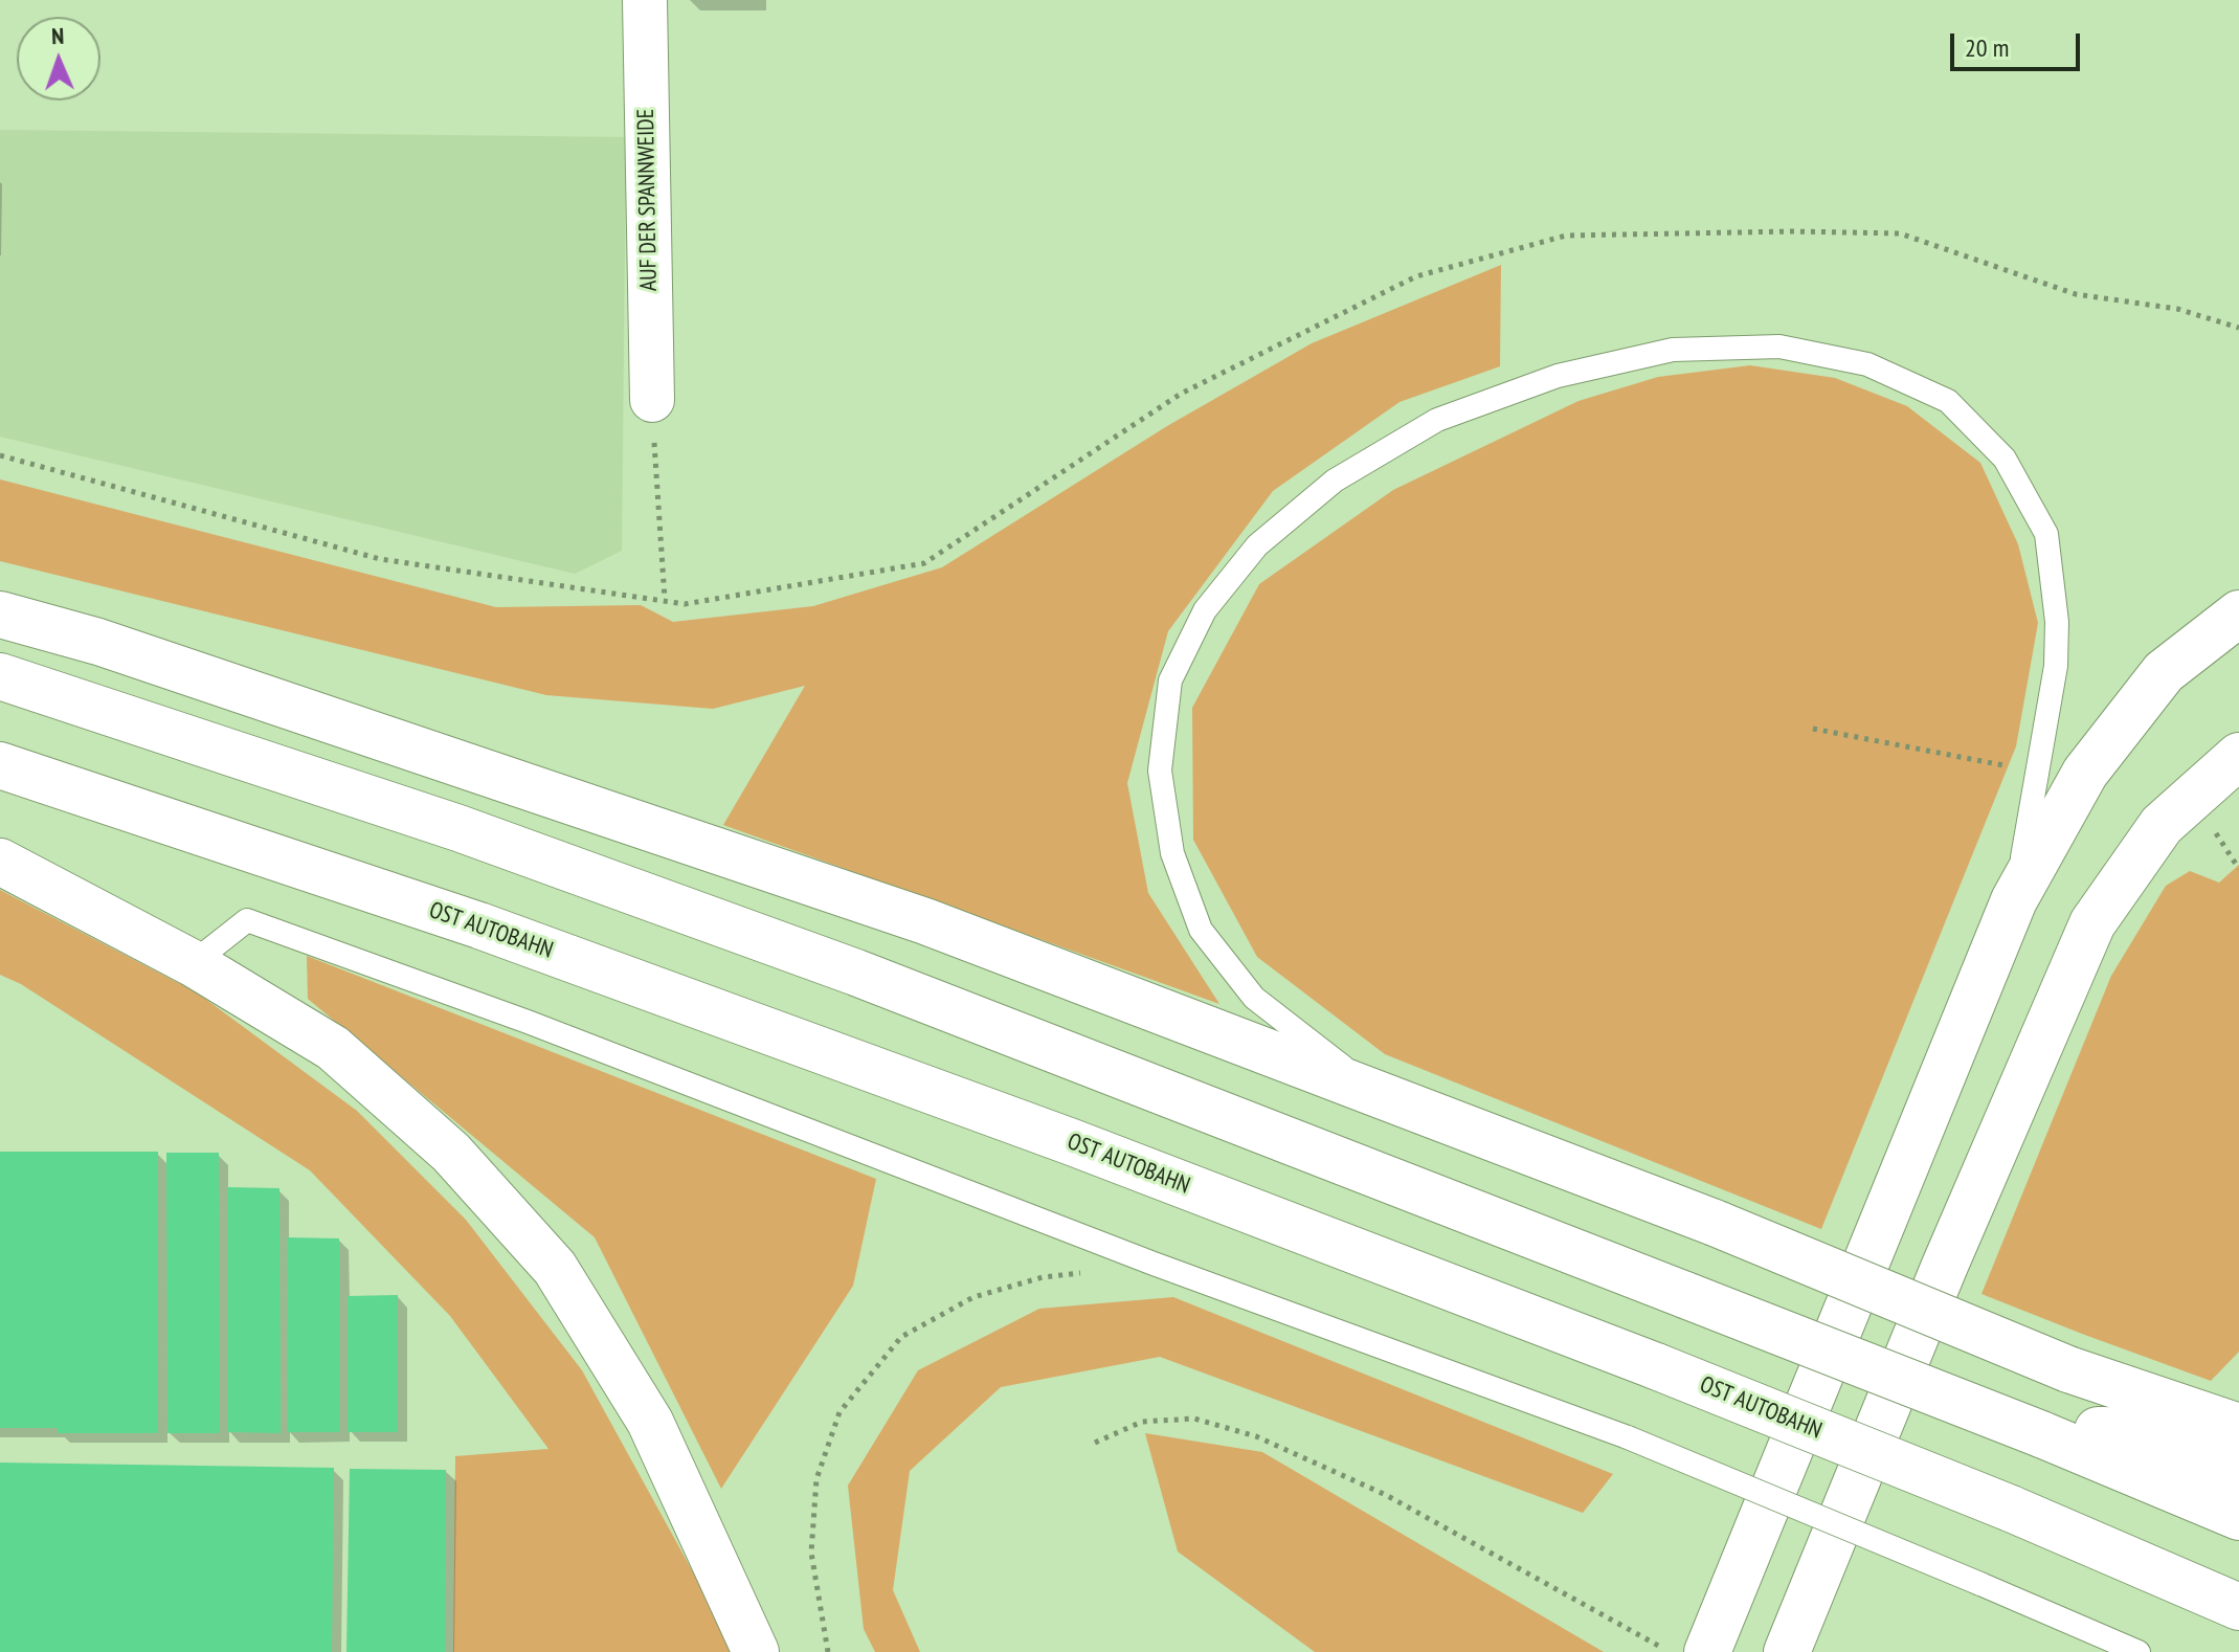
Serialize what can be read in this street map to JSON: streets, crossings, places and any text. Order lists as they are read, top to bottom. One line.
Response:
{"streets":{"highway":["OST AUTOBAHN"],"street":["AUF DER SPANNWEIDE"]},"scale_bar":"20 m","north":"top"}
